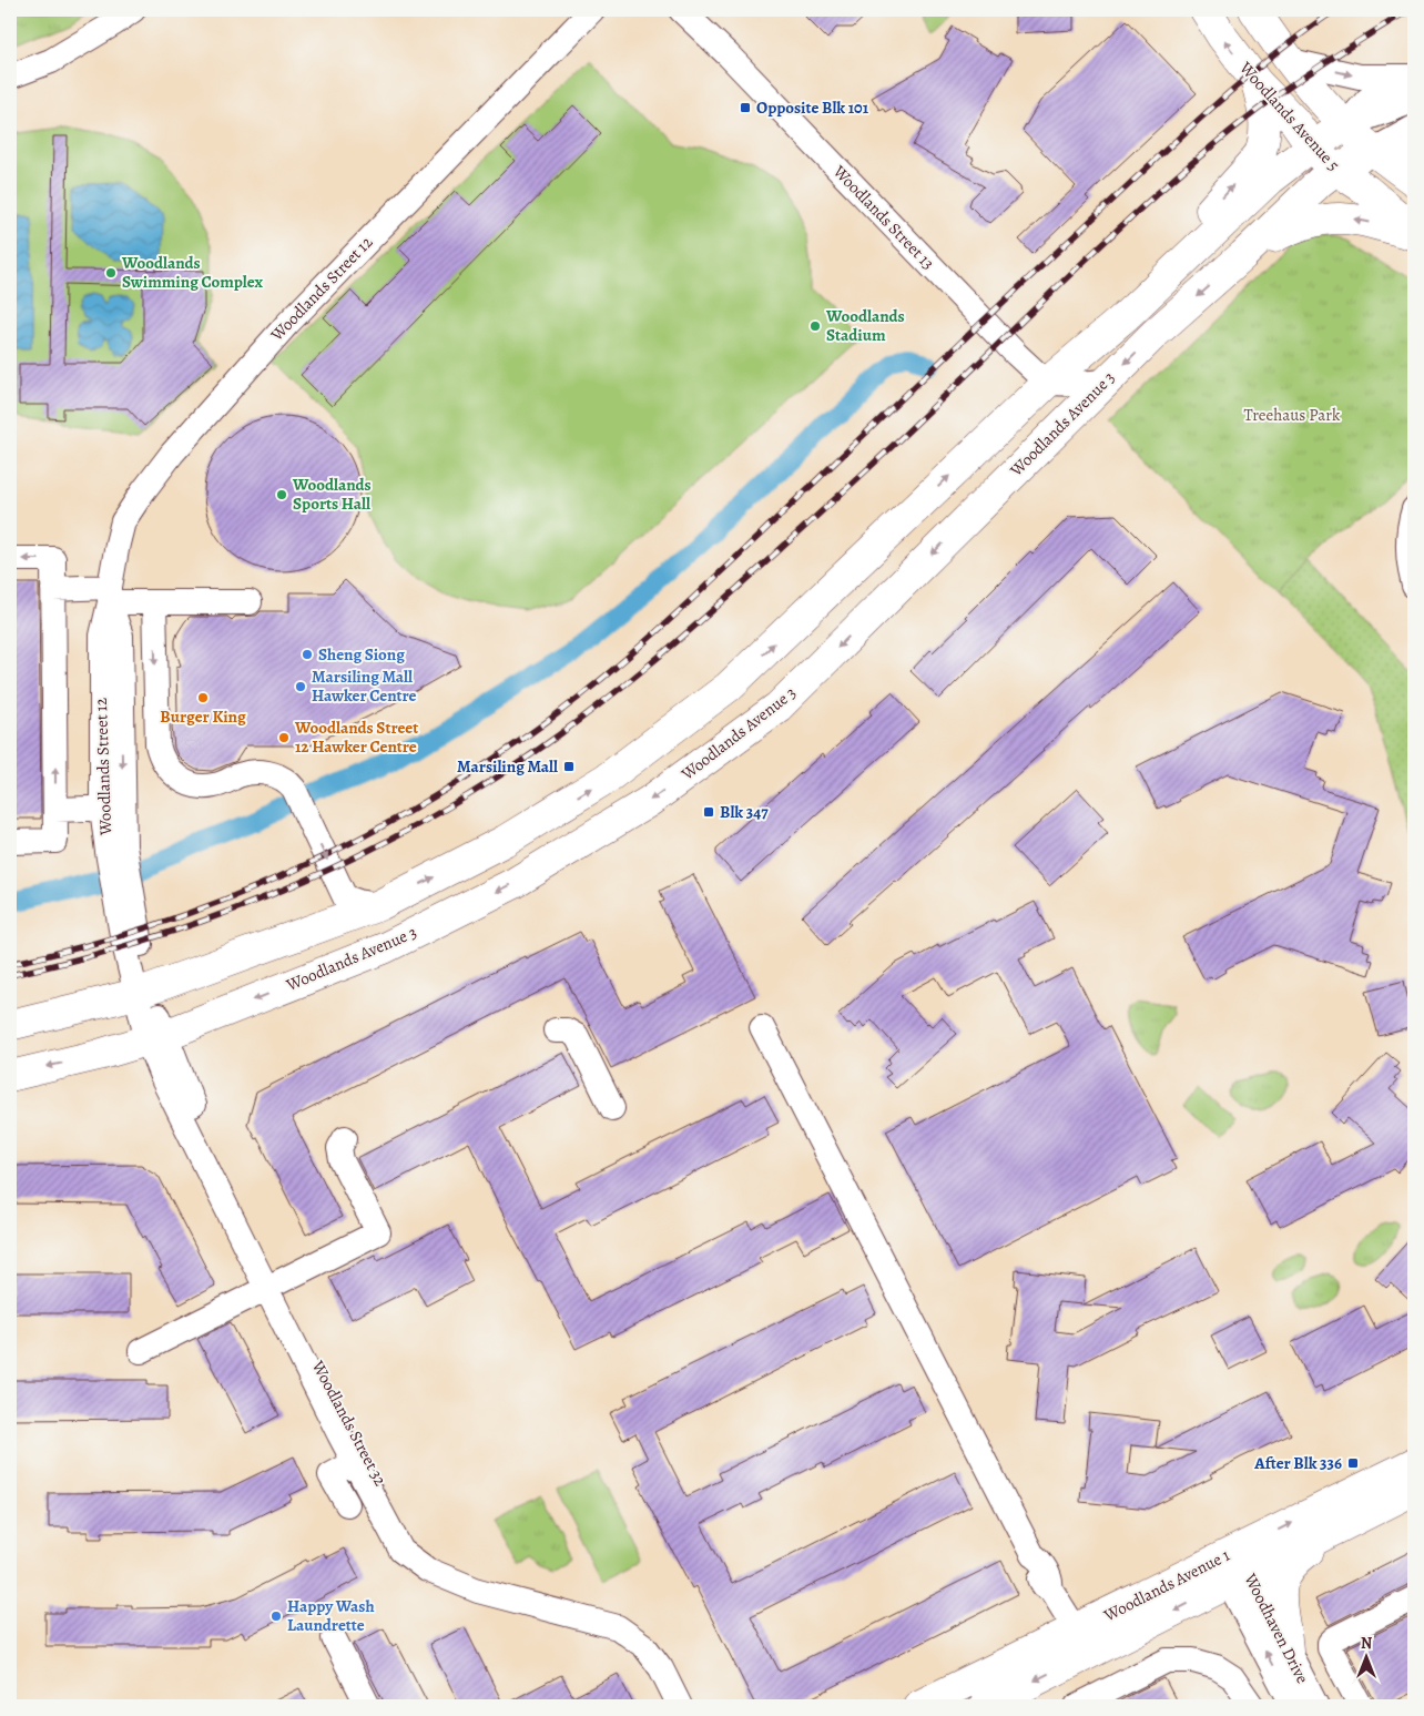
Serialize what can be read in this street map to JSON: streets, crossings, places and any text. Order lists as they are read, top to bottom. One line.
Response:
{"streets":{"main road":["Woodlands Avenue 5","Woodlands Avenue 3","Woodlands Avenue 1"],"street":["Woodlands Street 13","Woodlands Street 12","Woodlands Street 32","Woodhaven Drive"]},"crossings":[["Woodlands Avenue 5","Woodlands Avenue 3"],["Woodlands Street 12","Woodlands Street 32"],["Woodlands Avenue 3","Woodlands Street 32"],["Woodlands Avenue 1","Woodhaven Drive"]],"one_way":["Woodlands Avenue 3"],"parks":["Treehaus Park"],"places":{"transit":["Opposite Blk 101","Marsiling Mall","Blk 347","After Blk 336"],"other":["Woodlands Swimming Complex","Woodlands Stadium","Woodlands Sports Hall","Sheng Siong","Marsiling Mall Hawker Centre","Burger King","Woodlands Street 12 Hawker Centre","Happy Wash Laundrette"]},"north":"top"}
